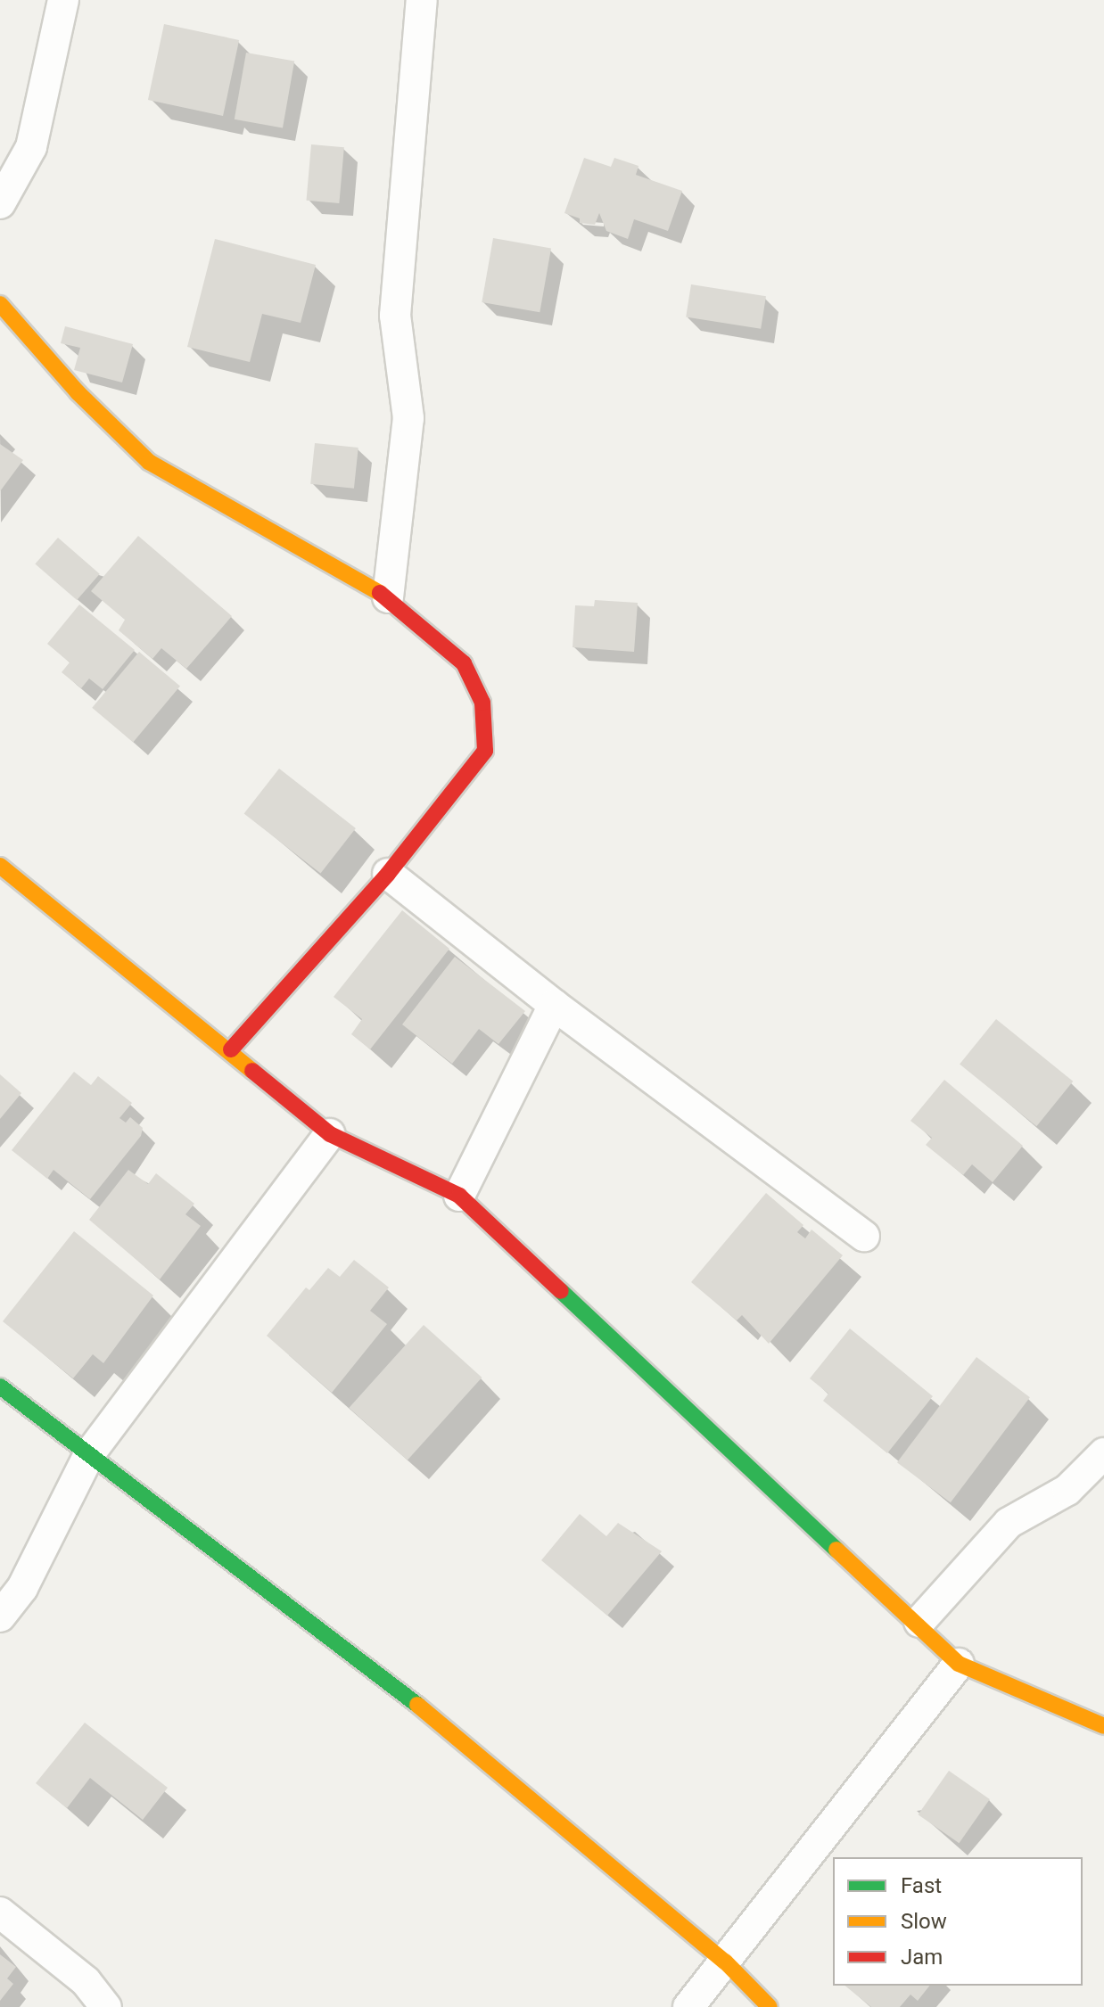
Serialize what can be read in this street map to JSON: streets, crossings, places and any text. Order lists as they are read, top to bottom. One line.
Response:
{"legend":["Fast","Slow","Jam"]}
